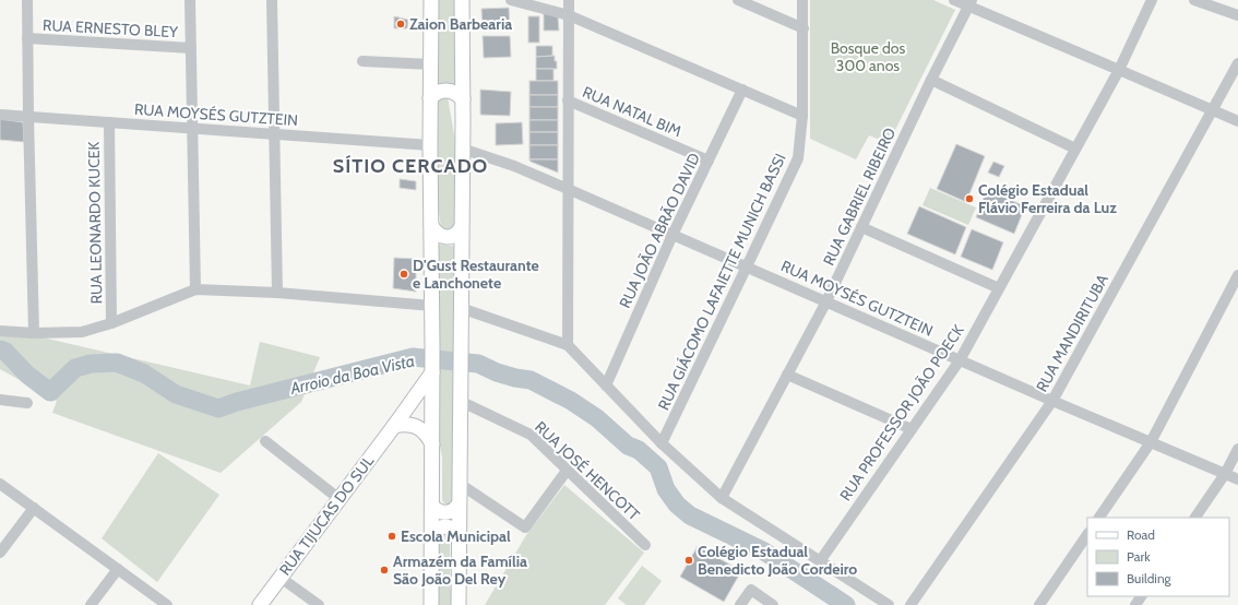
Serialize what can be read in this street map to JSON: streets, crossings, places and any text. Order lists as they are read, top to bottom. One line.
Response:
{"streets":{"main road":["RUA TIJUCAS DO SUL"],"street":["RUA ERNESTO BLEY","RUA NATAL BIM","RUA MOYSÉS GUTZTEIN","RUA GABRIEL RIBEIRO","RUA LEONARDO KUCEK","RUA JOÃO ABRÃO DAVID","RUA GIÁCOMO LAFAIETTE MUNICH BASSI","RUA MANDIRITUBA","RUA PROFESSOR JOÃO POECK","RUA JOSÉ HENCOTT"]},"crossings":[["RUA NATAL BIM","RUA JOÃO ABRÃO DAVID"],["RUA MOYSÉS GUTZTEIN","RUA GABRIEL RIBEIRO"],["RUA MOYSÉS GUTZTEIN","RUA LEONARDO KUCEK"],["RUA MOYSÉS GUTZTEIN","RUA JOÃO ABRÃO DAVID"],["RUA MOYSÉS GUTZTEIN","RUA GIÁCOMO LAFAIETTE MUNICH BASSI"],["RUA MOYSÉS GUTZTEIN","RUA MANDIRITUBA"],["RUA MOYSÉS GUTZTEIN","RUA PROFESSOR JOÃO POECK"]],"districts":["SÍTIO CERCADO"],"water":["Arroio da Boa Vista"],"parks":["Bosque dos 300 anos"],"places":["Zaion Barbearia","Colégio Estadual Flávio Ferreira da Luz","D'Gust Restaurante e Lanchonete","Escola Municipal","Colégio Estadual Benedicto João Cordeiro","Armazém da Família São João Del Rey"],"legend":["Road","Park","Building"]}
